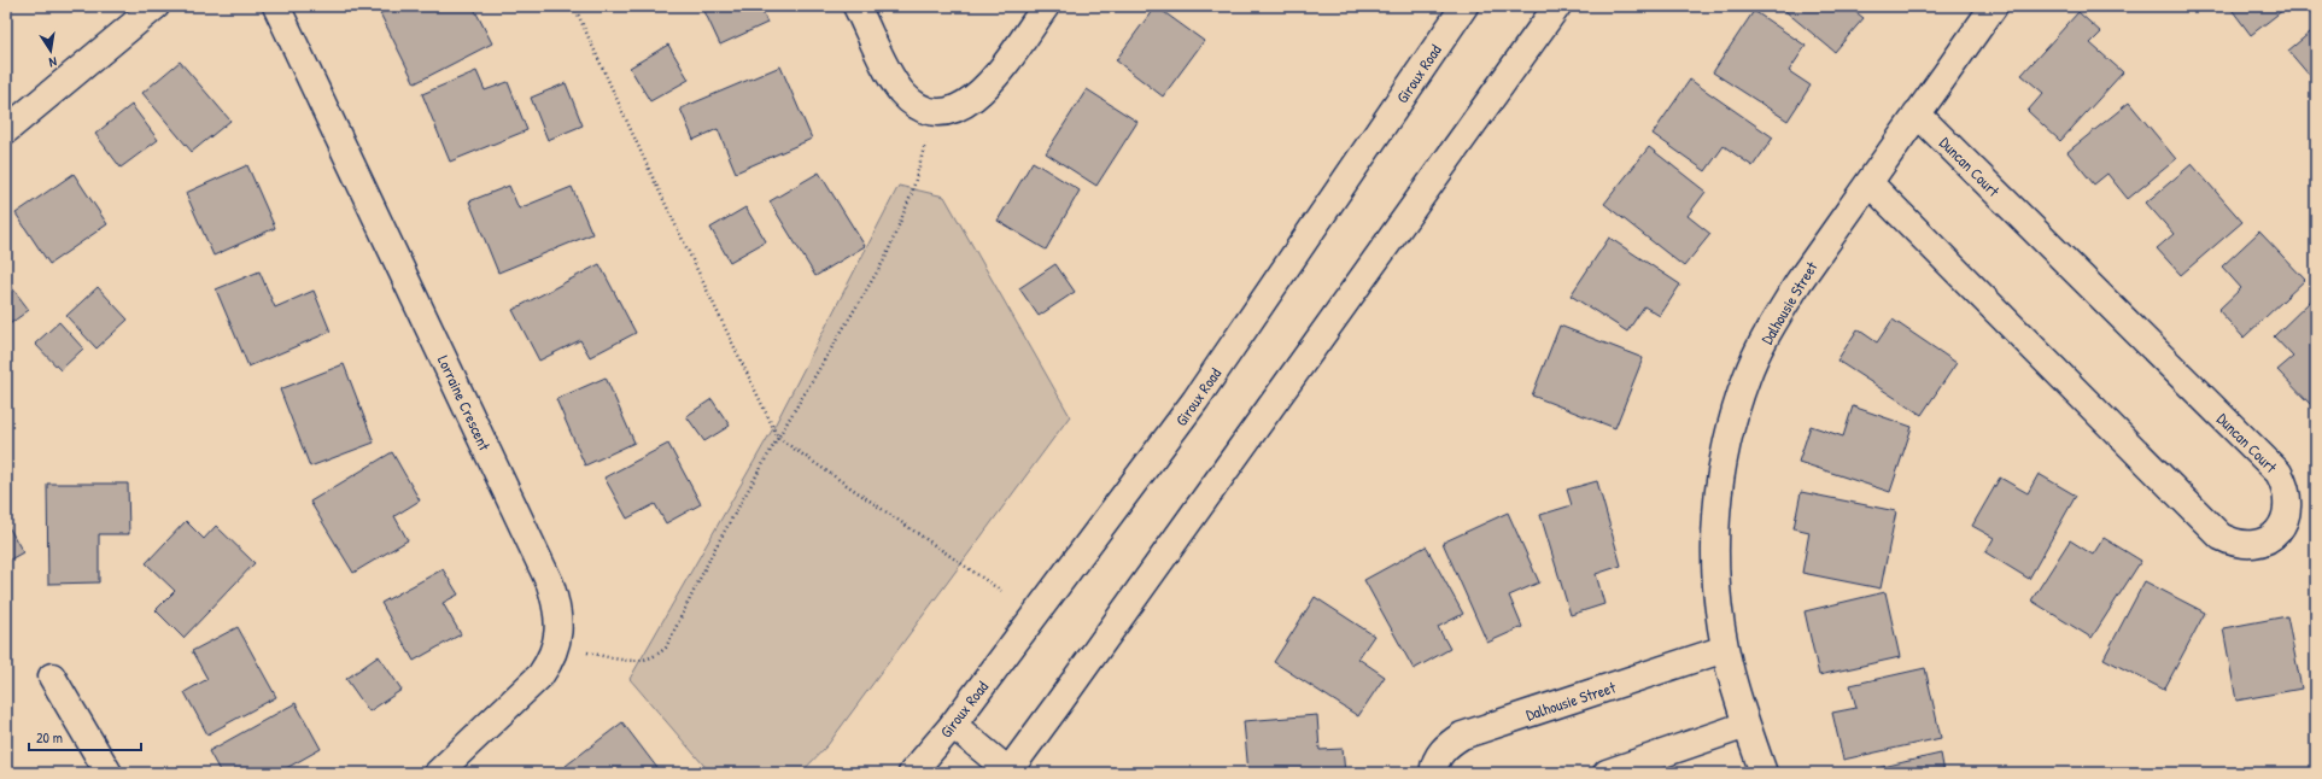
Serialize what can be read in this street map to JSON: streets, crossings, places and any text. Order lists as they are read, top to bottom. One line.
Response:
{"streets":{"street":["Giroux Road","Duncan Court","Dalhousie Street","Lorraine Crescent"]},"crossings":[["Duncan Court","Dalhousie Street"]],"scale_bar":"20 m","north":"bottom"}
